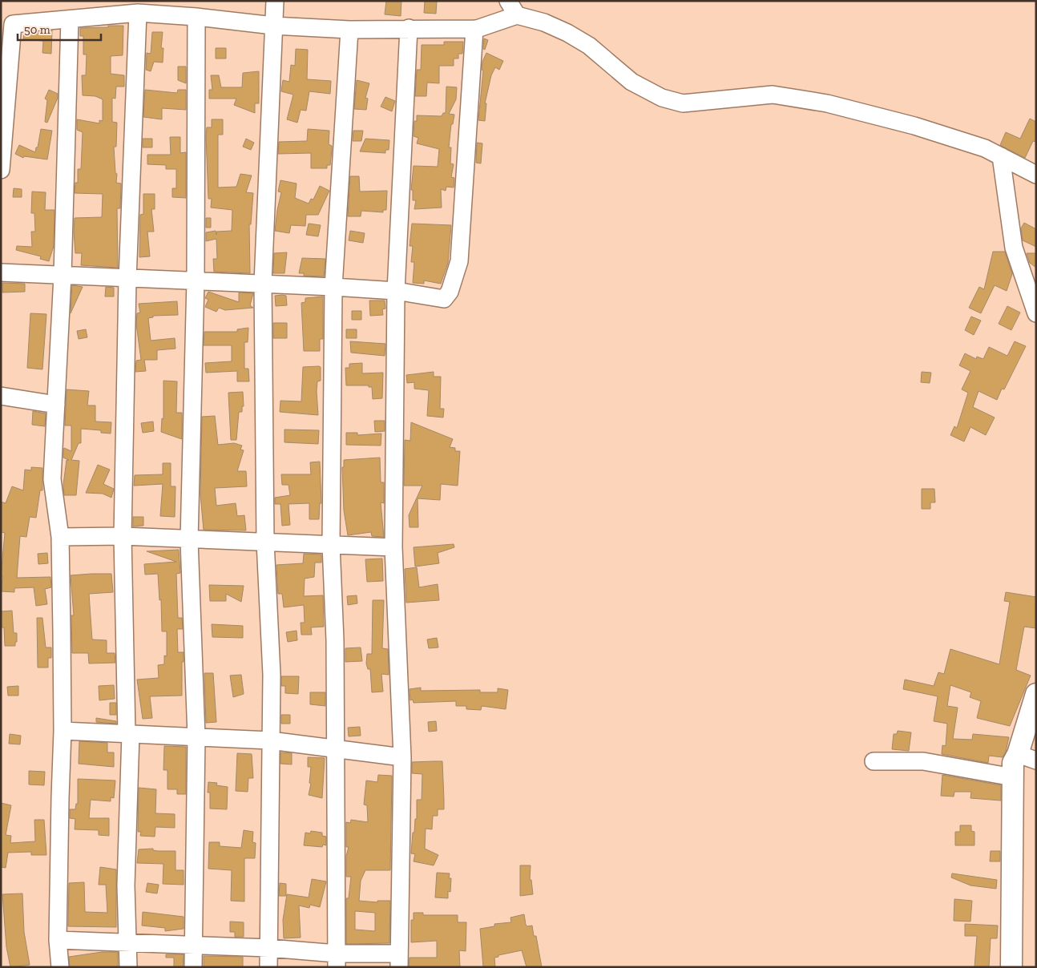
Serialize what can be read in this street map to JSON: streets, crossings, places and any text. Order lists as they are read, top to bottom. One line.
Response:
{"scale_bar":"50 m"}
